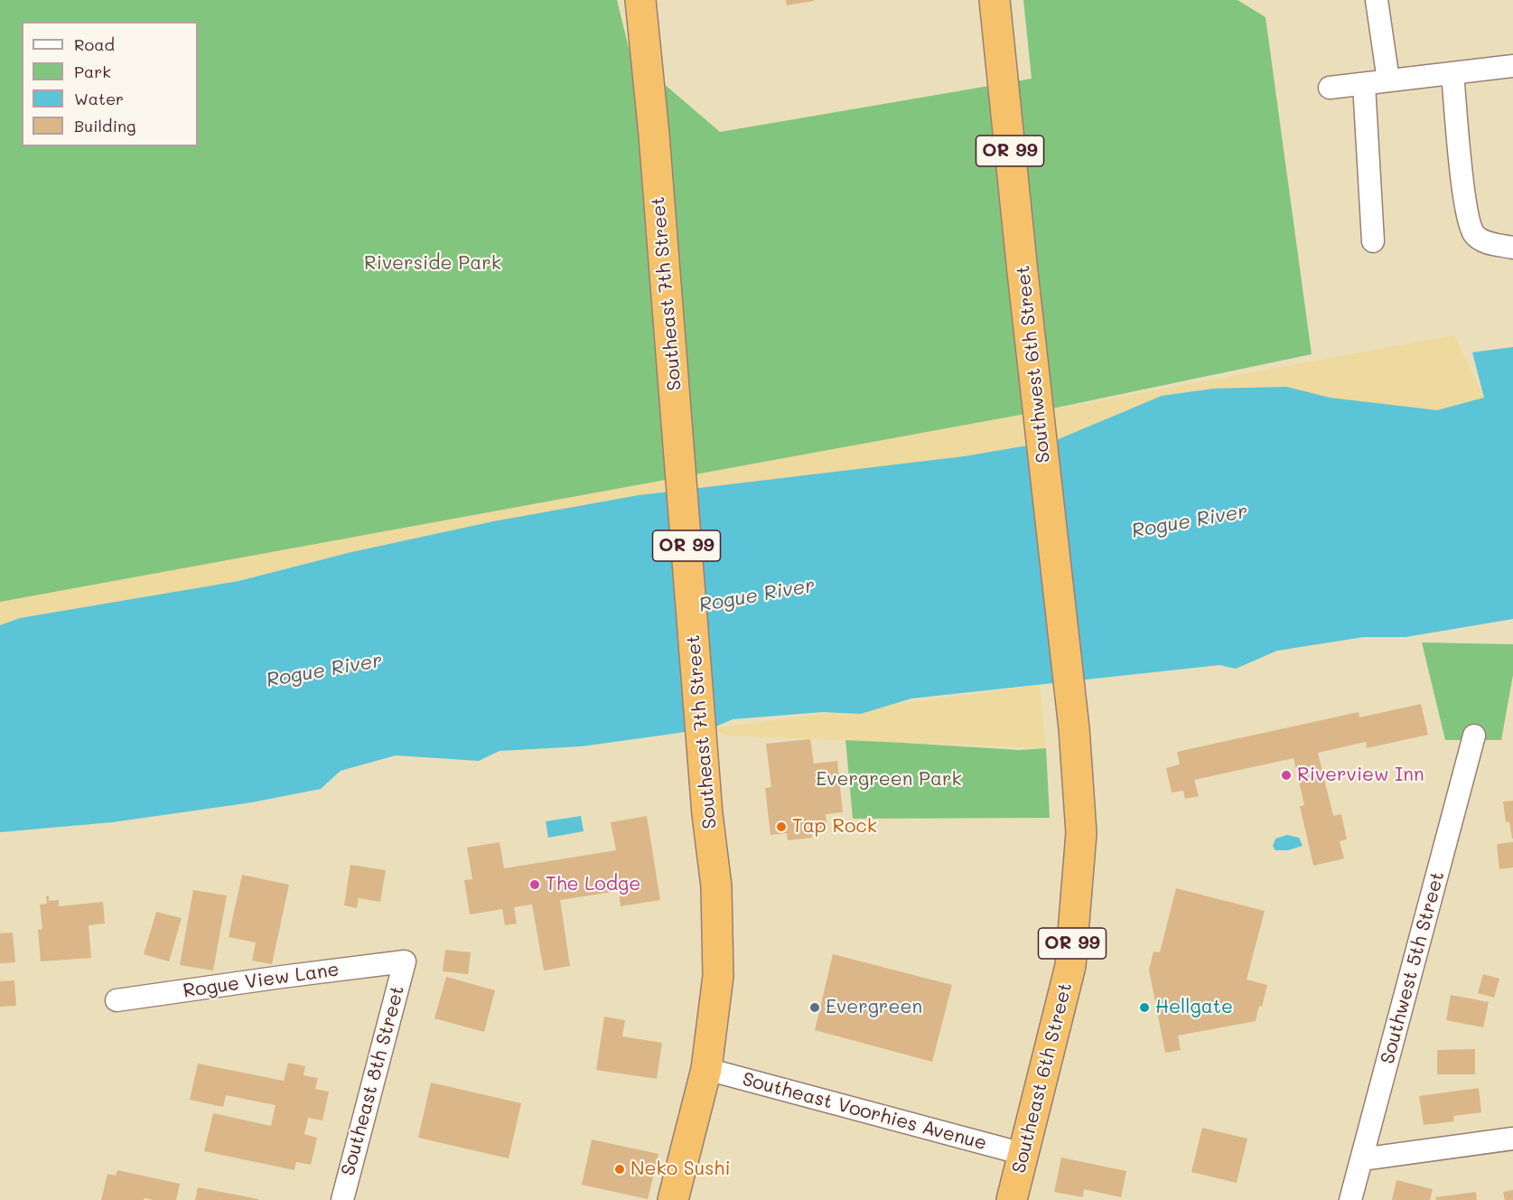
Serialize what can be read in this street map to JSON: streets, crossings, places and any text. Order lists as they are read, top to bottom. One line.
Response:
{"streets":{"highway":["OR 99","Southeast 7th Street","Southwest 6th Street","Southeast 6th Street"],"street":["Southwest 5th Street","Rogue View Lane","Southeast 8th Street","Southeast Voorhies Avenue"]},"crossings":[["Southeast 7th Street","Southeast Voorhies Avenue"],["Southwest 6th Street","Southeast 6th Street"],["Rogue View Lane","Southeast 8th Street"],["Southeast 6th Street","Southeast Voorhies Avenue"]],"water":["Rogue River"],"parks":["Riverside Park","Evergreen Park"],"places":["Riverview Inn","Tap Rock","The Lodge","Evergreen","Hellgate","Neko Sushi"],"legend":["Road","Park","Water","Building"]}
